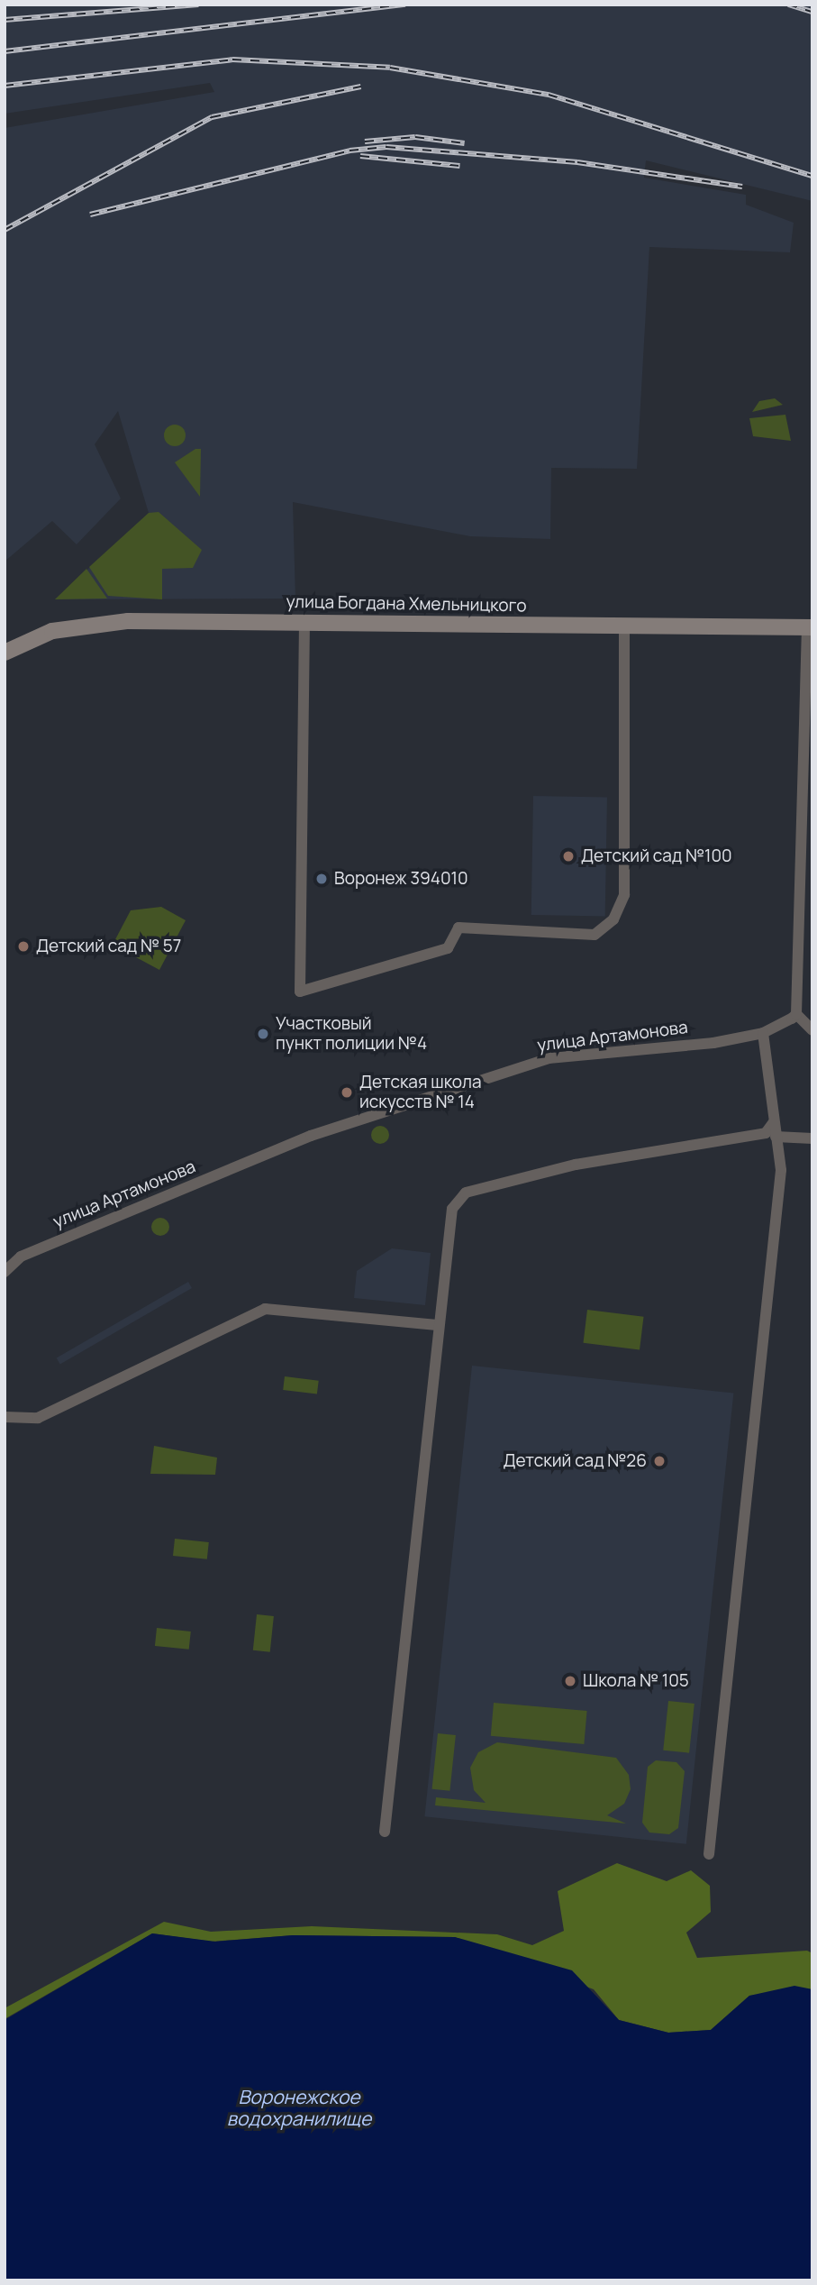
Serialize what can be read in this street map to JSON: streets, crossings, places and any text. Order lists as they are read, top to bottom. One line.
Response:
{"streets":{"main road":["улица Богдана Хмельницкого"],"street":["улица Артамонова"]},"water":["Воронежское водохранилище"],"places":["Детский сад №100","Воронеж 394010","Детский сад № 57","Участковый пункт полиции №4","Детская школа искусств № 14","Детский сад №26","Школа № 105"]}
